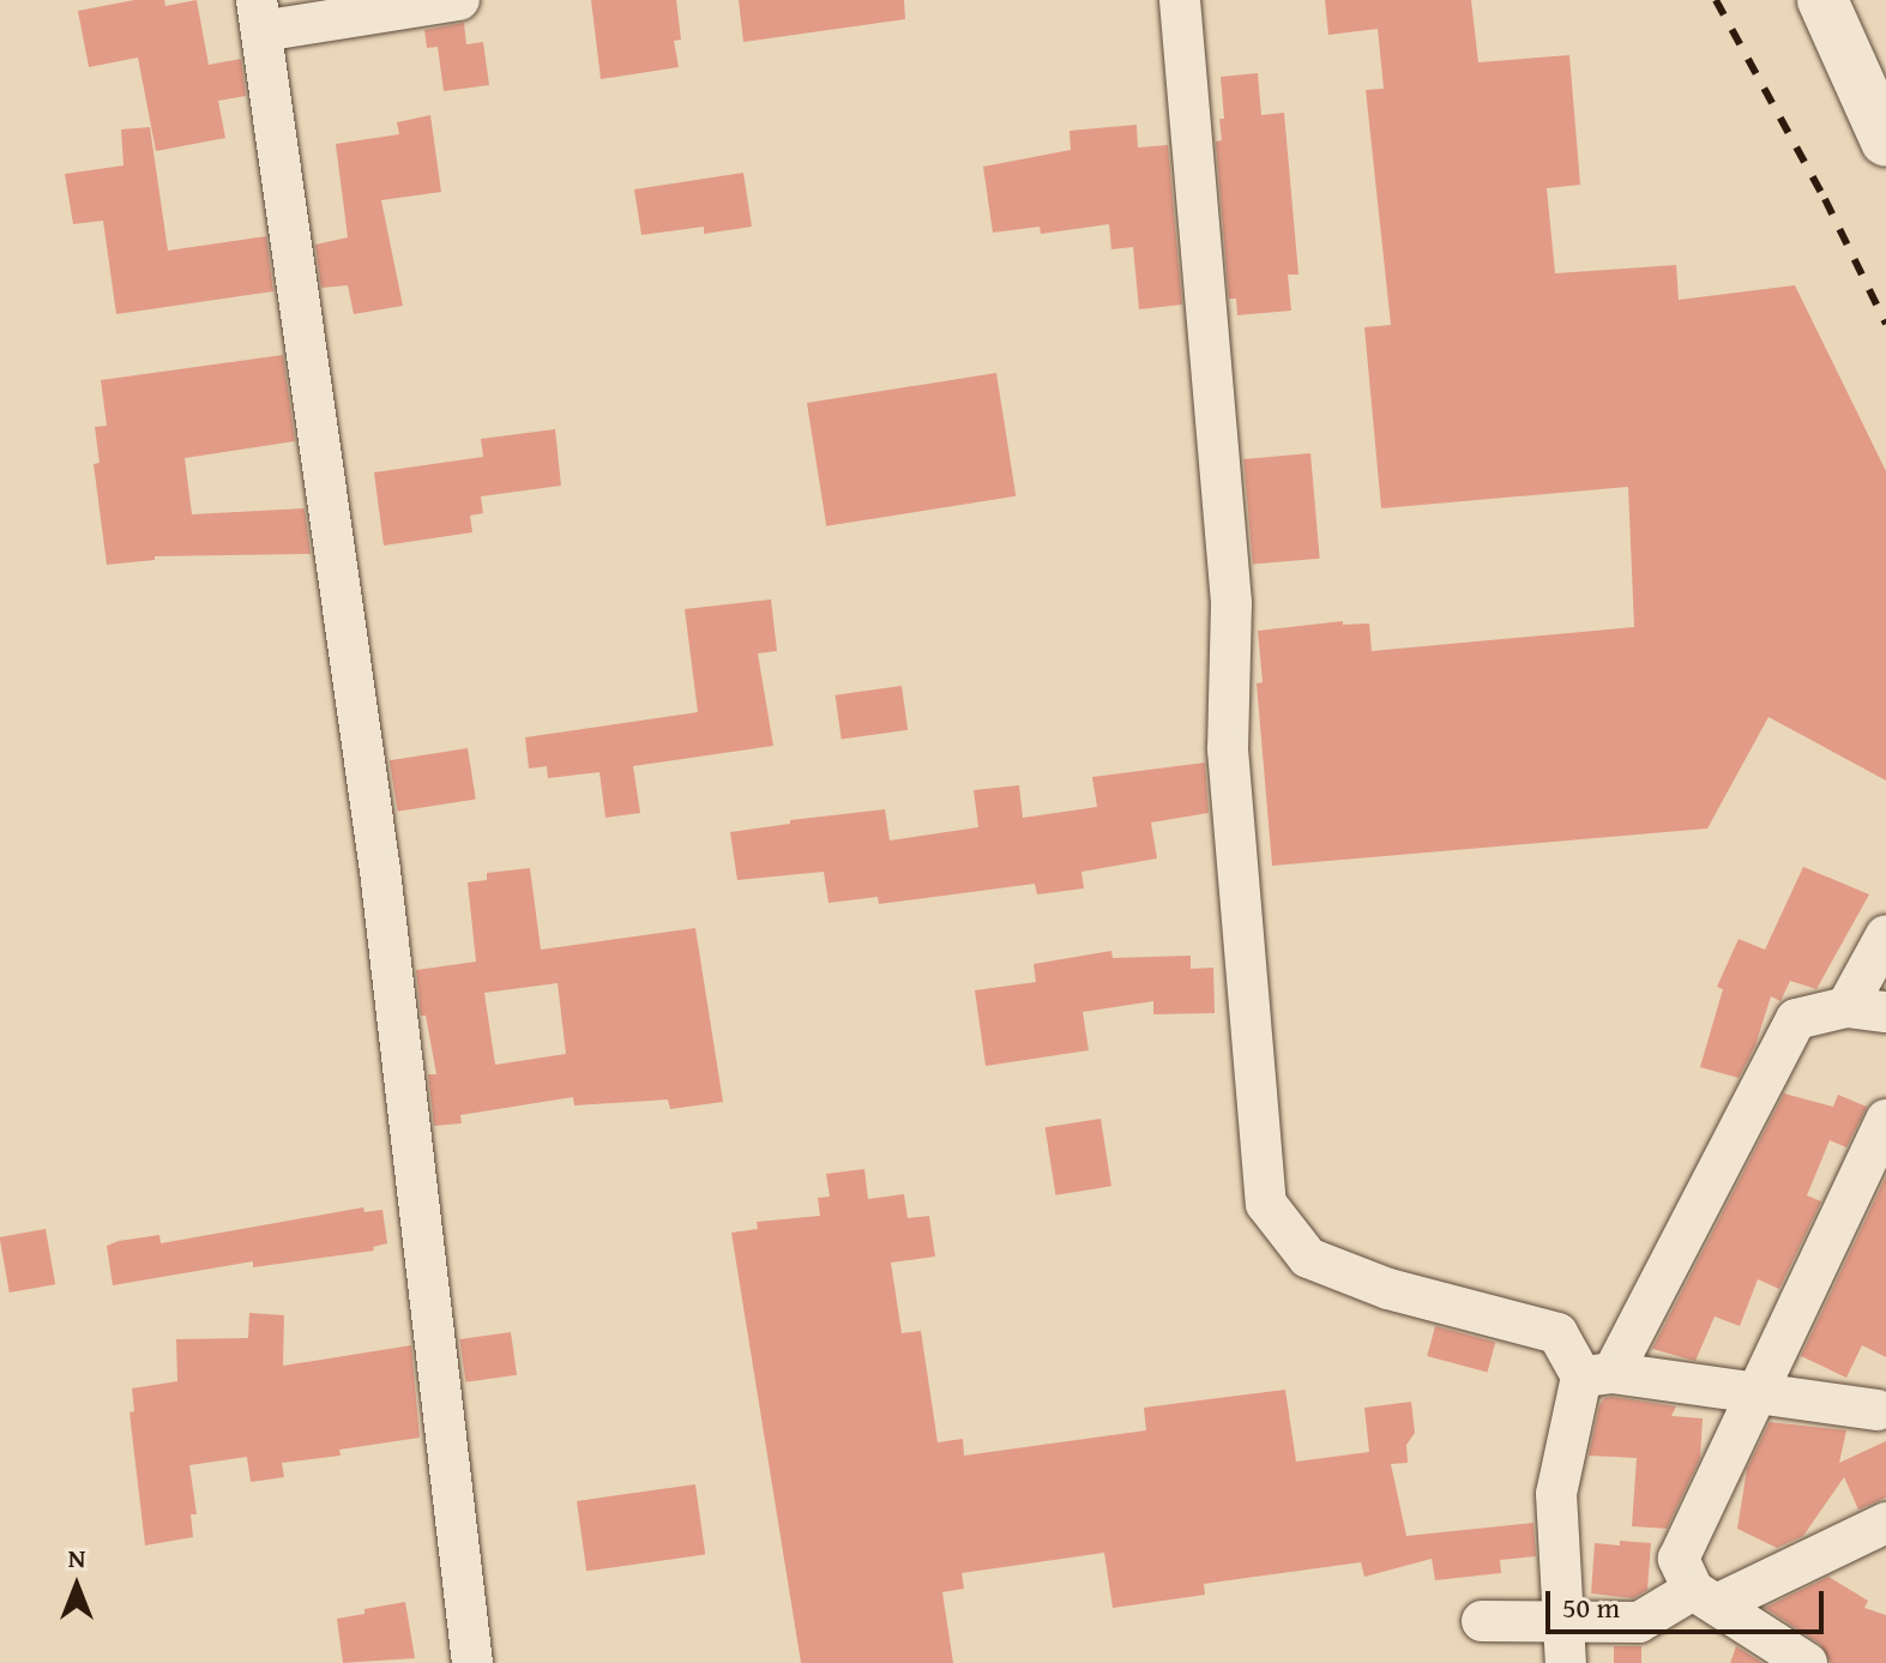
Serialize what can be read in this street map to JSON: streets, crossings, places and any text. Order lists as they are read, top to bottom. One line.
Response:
{"scale_bar":"50 m","north":"top"}
